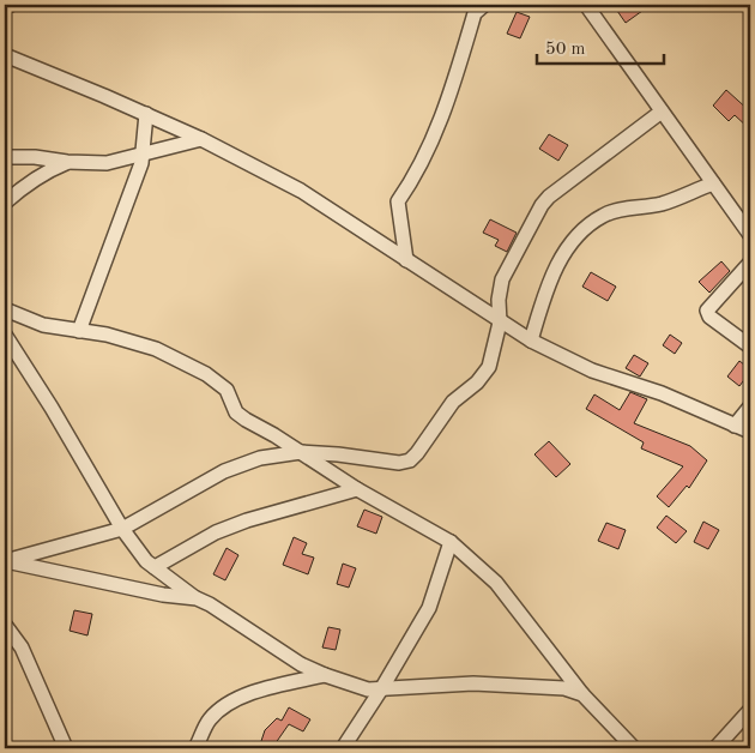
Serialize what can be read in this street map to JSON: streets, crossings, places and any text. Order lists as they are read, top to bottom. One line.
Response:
{"scale_bar":"50 m"}
